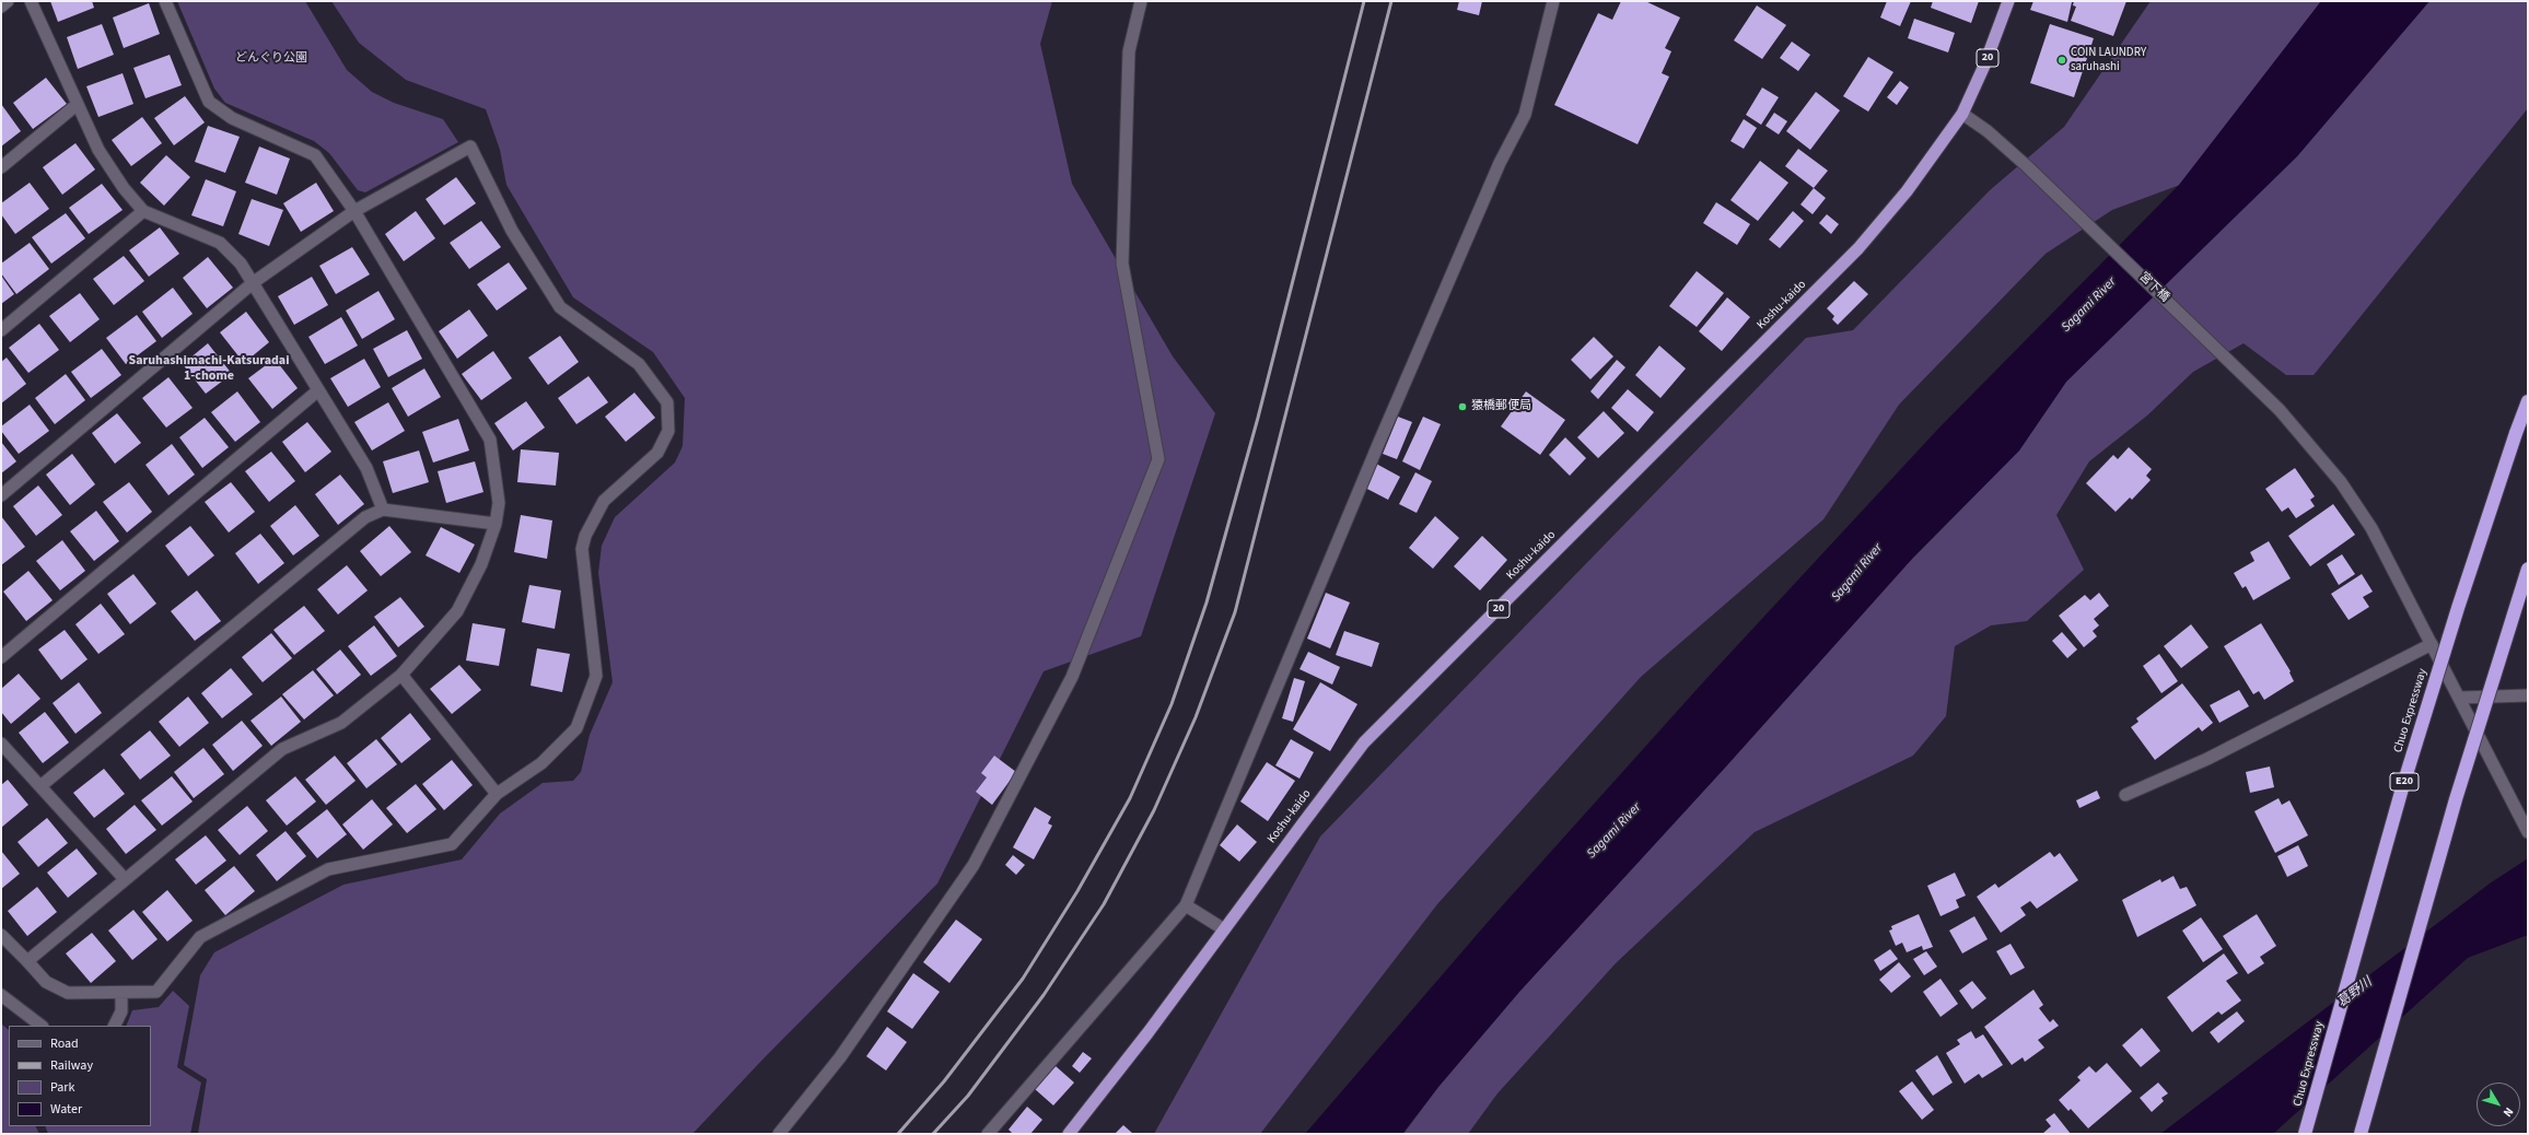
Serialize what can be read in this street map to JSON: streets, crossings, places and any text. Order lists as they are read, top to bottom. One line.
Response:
{"streets":{"highway":["20","Koshu-kaido","Chuo Expressway","E20"],"street":["宮下橋"]},"crossings":[["宮下橋","Koshu-kaido"]],"districts":["Saruhashimachi-Katsuradai 1-chome"],"water":["Sagami River","葛野川"],"parks":["どんぐり公園"],"places":["COIN LAUNDRY saruhashi","猿橋郵便局"],"legend":["Road","Railway","Park","Water"],"north":"bottom right"}
